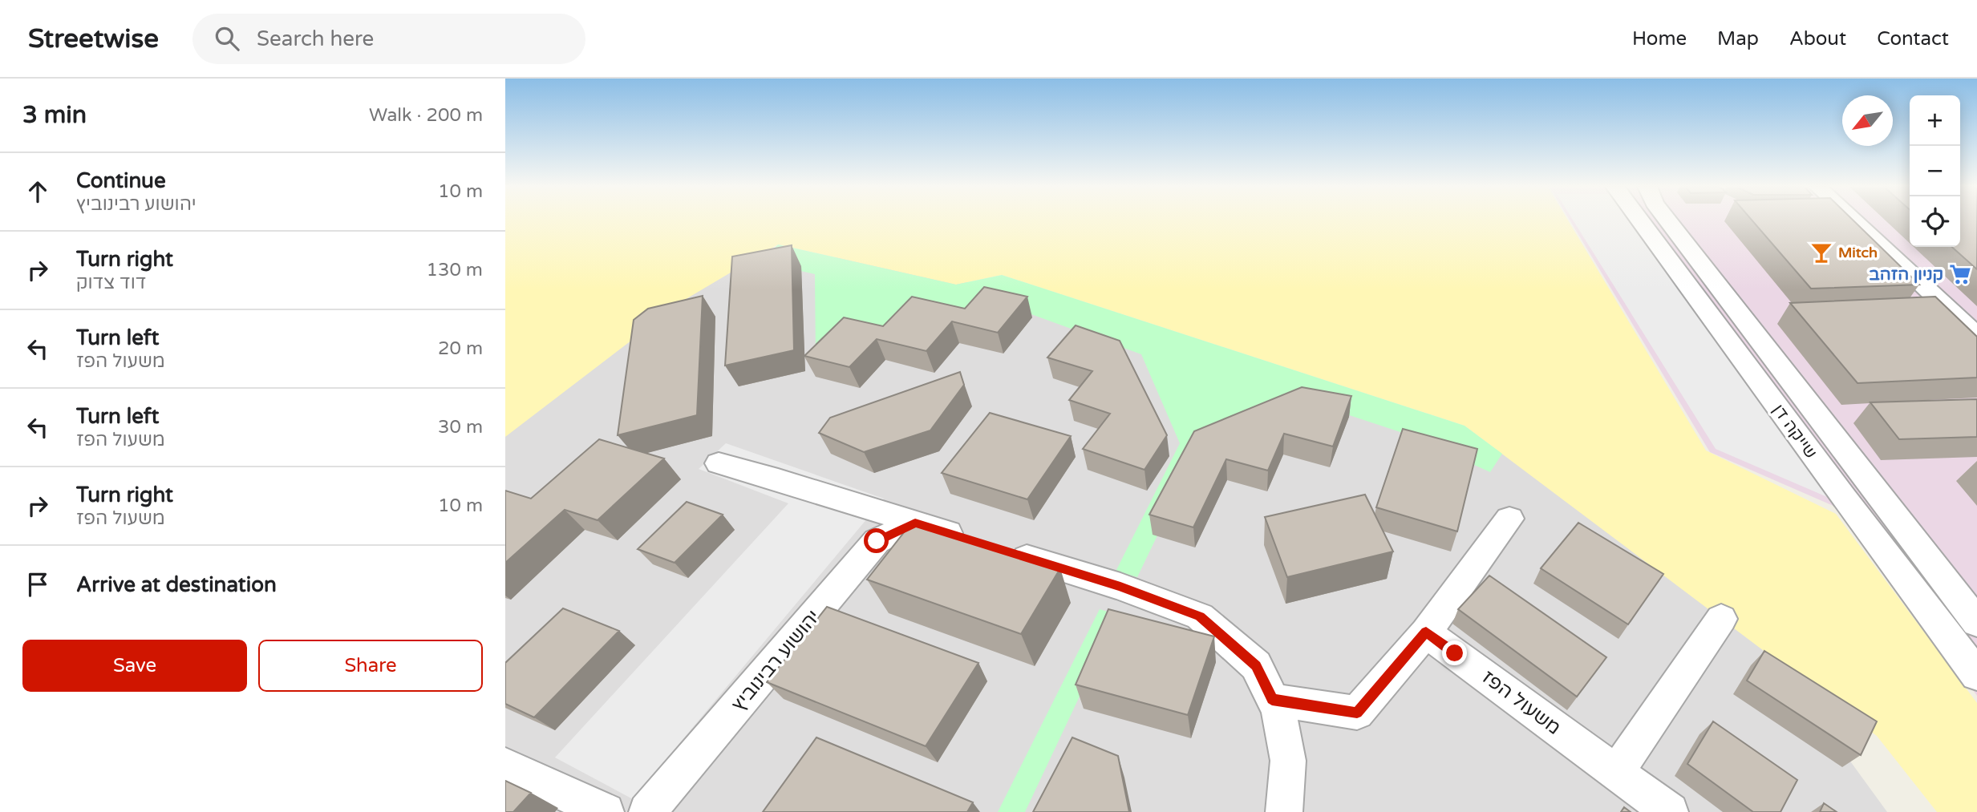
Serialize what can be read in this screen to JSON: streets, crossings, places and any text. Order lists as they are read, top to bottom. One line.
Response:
{"streets":{"street":["שייקה דן","יהושוע רבינוביץ","משעול הפז"]},"places":{"bar":["Mitch"],"supermarket":["קניון הזהב"]},"north":"bottom left","page":{"header":"Streetwise","search":"Search here","nav":["Home","Map","About","Contact"],"heading":["3 min","Walk · 200 m"],"map_buttons":["+","−"],"list":[["Continue","יהושוע רבינוביץ","10 m"],["Turn right","דוד צדוק","130 m"],["Turn left","משעול הפז","20 m"],["Turn left","משעול הפז","30 m"],["Turn right","משעול הפז","10 m"],"Arrive at destination"],"buttons":["Save","Share"]}}
